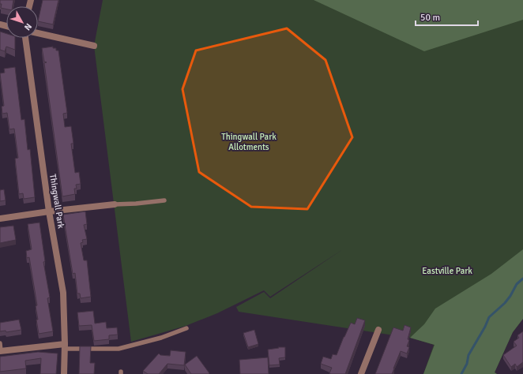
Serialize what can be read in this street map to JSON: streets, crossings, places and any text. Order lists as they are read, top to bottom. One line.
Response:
{"streets":{"street":["Thingwall Park"]},"parks":["Thingwall Park Allotments","Eastville Park"],"scale_bar":"50 m","north":"bottom right"}
